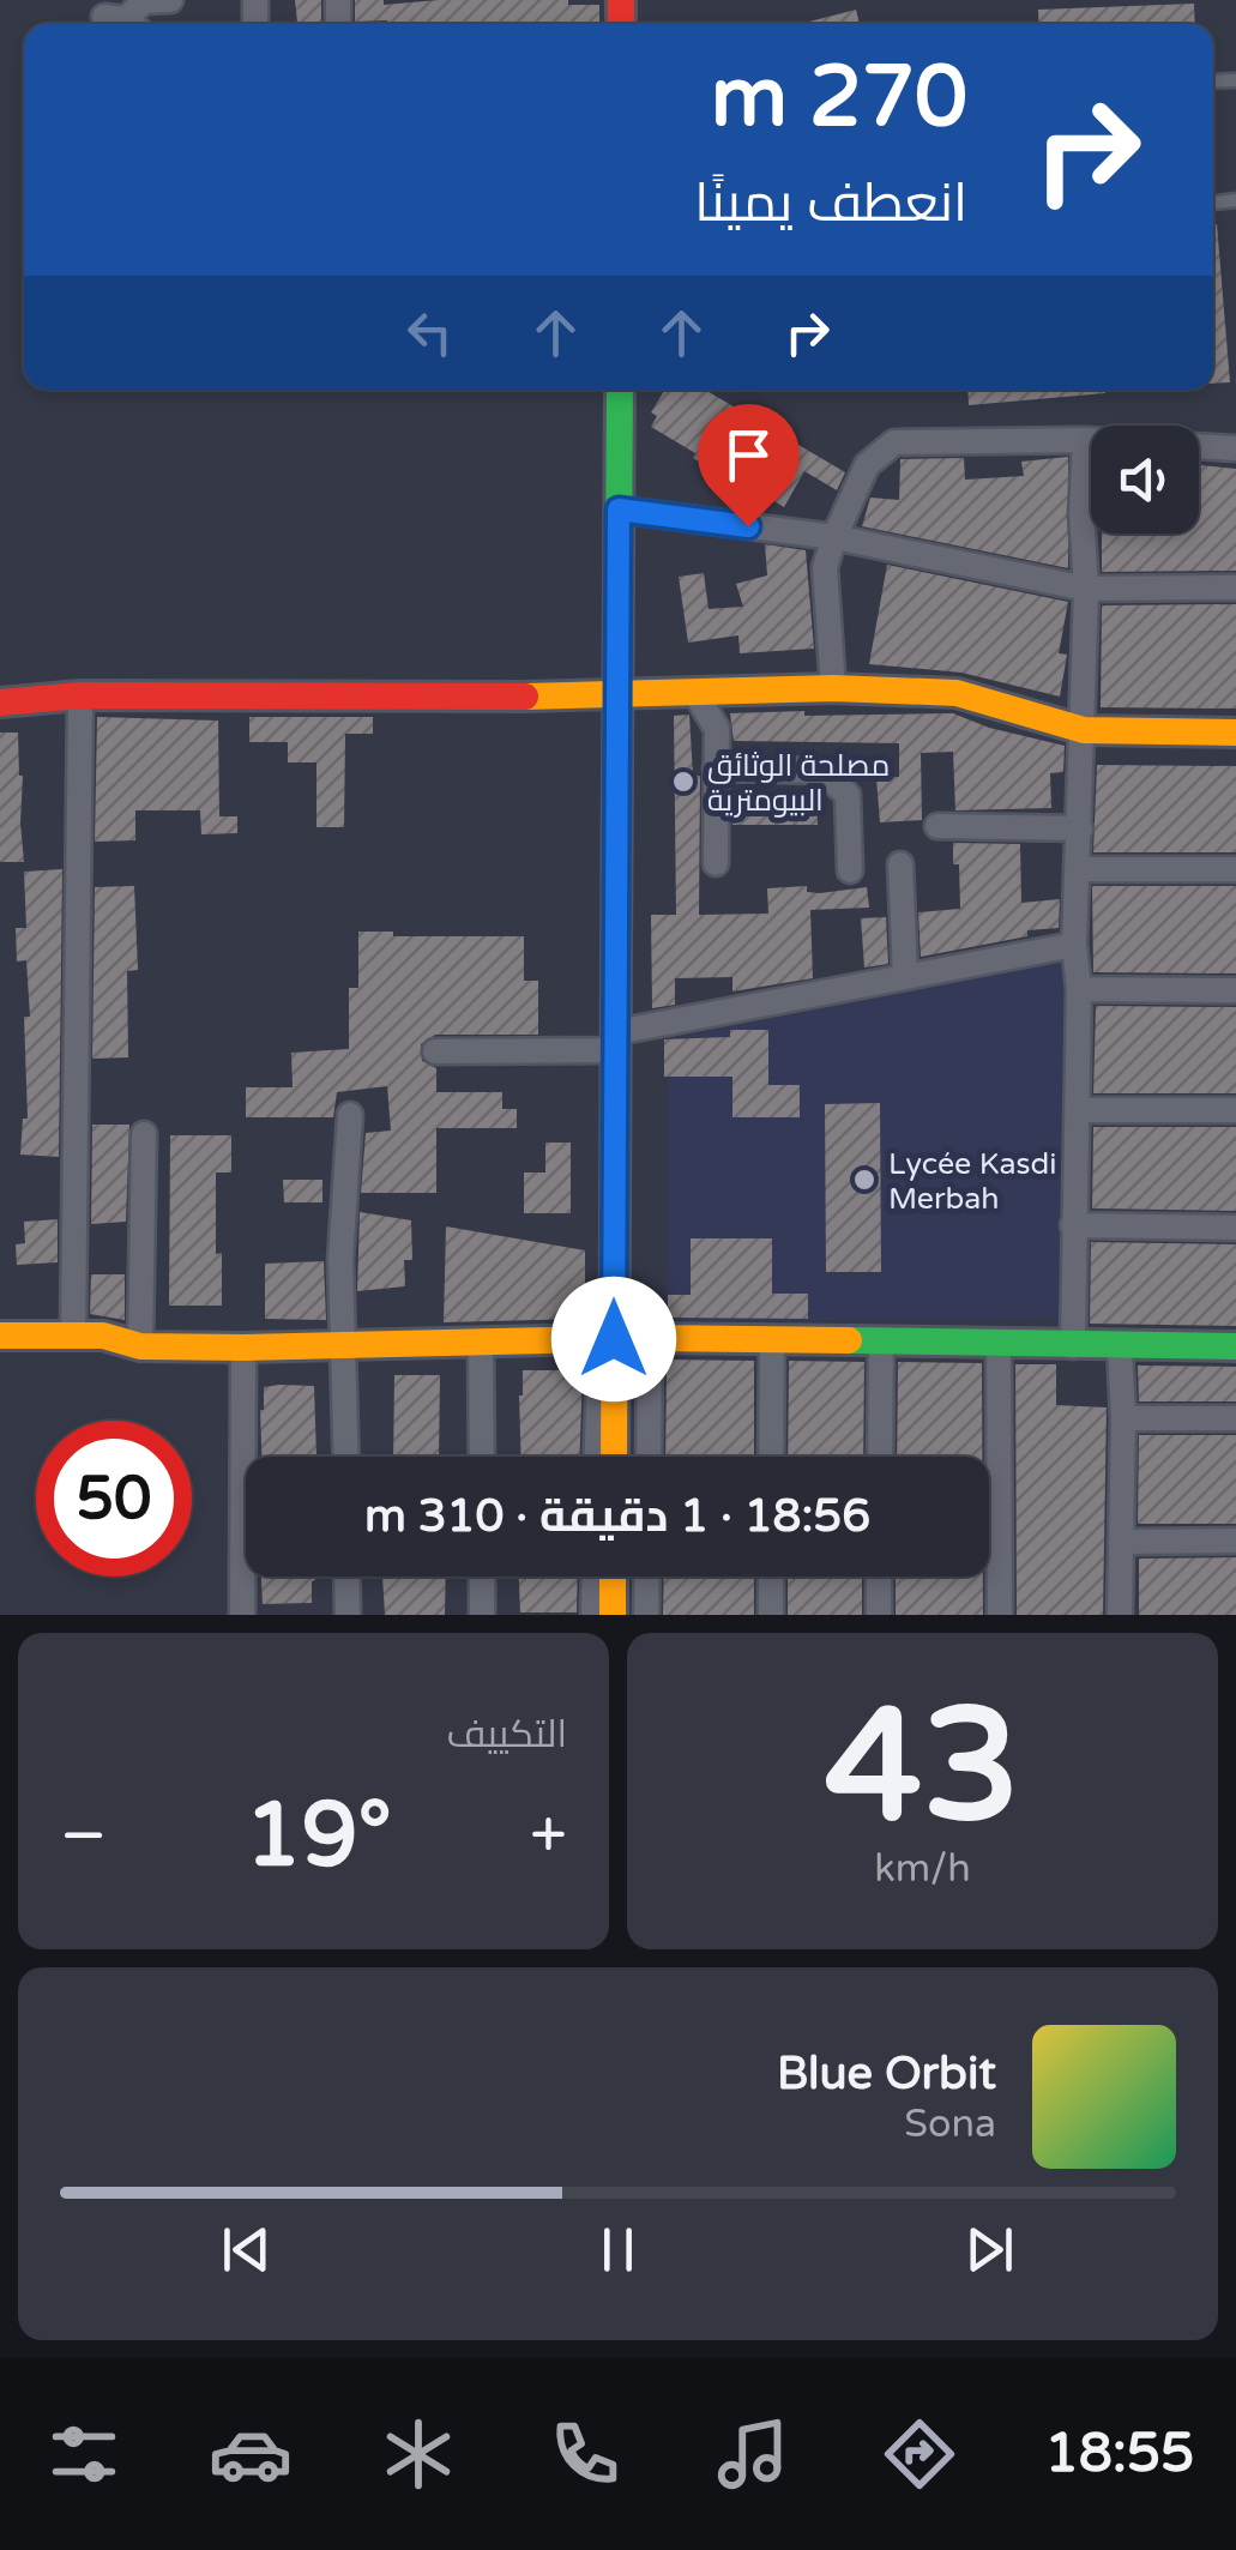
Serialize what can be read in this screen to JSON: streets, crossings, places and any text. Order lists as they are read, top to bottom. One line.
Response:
{"places":["مصلحة الوثائق البيومترية","Lycée Kasdi Merbah"],"page":{"turn":["270 m","انعطف يمينًا"],"limit":"50","trip":"18:56 · 1 دقيقة · 310 m","tile":[["43","km/h"],"التكييف"],"heat":["−","19°","+"],"song":["Blue Orbit","Sona"],"tabs":"18:55"}}
